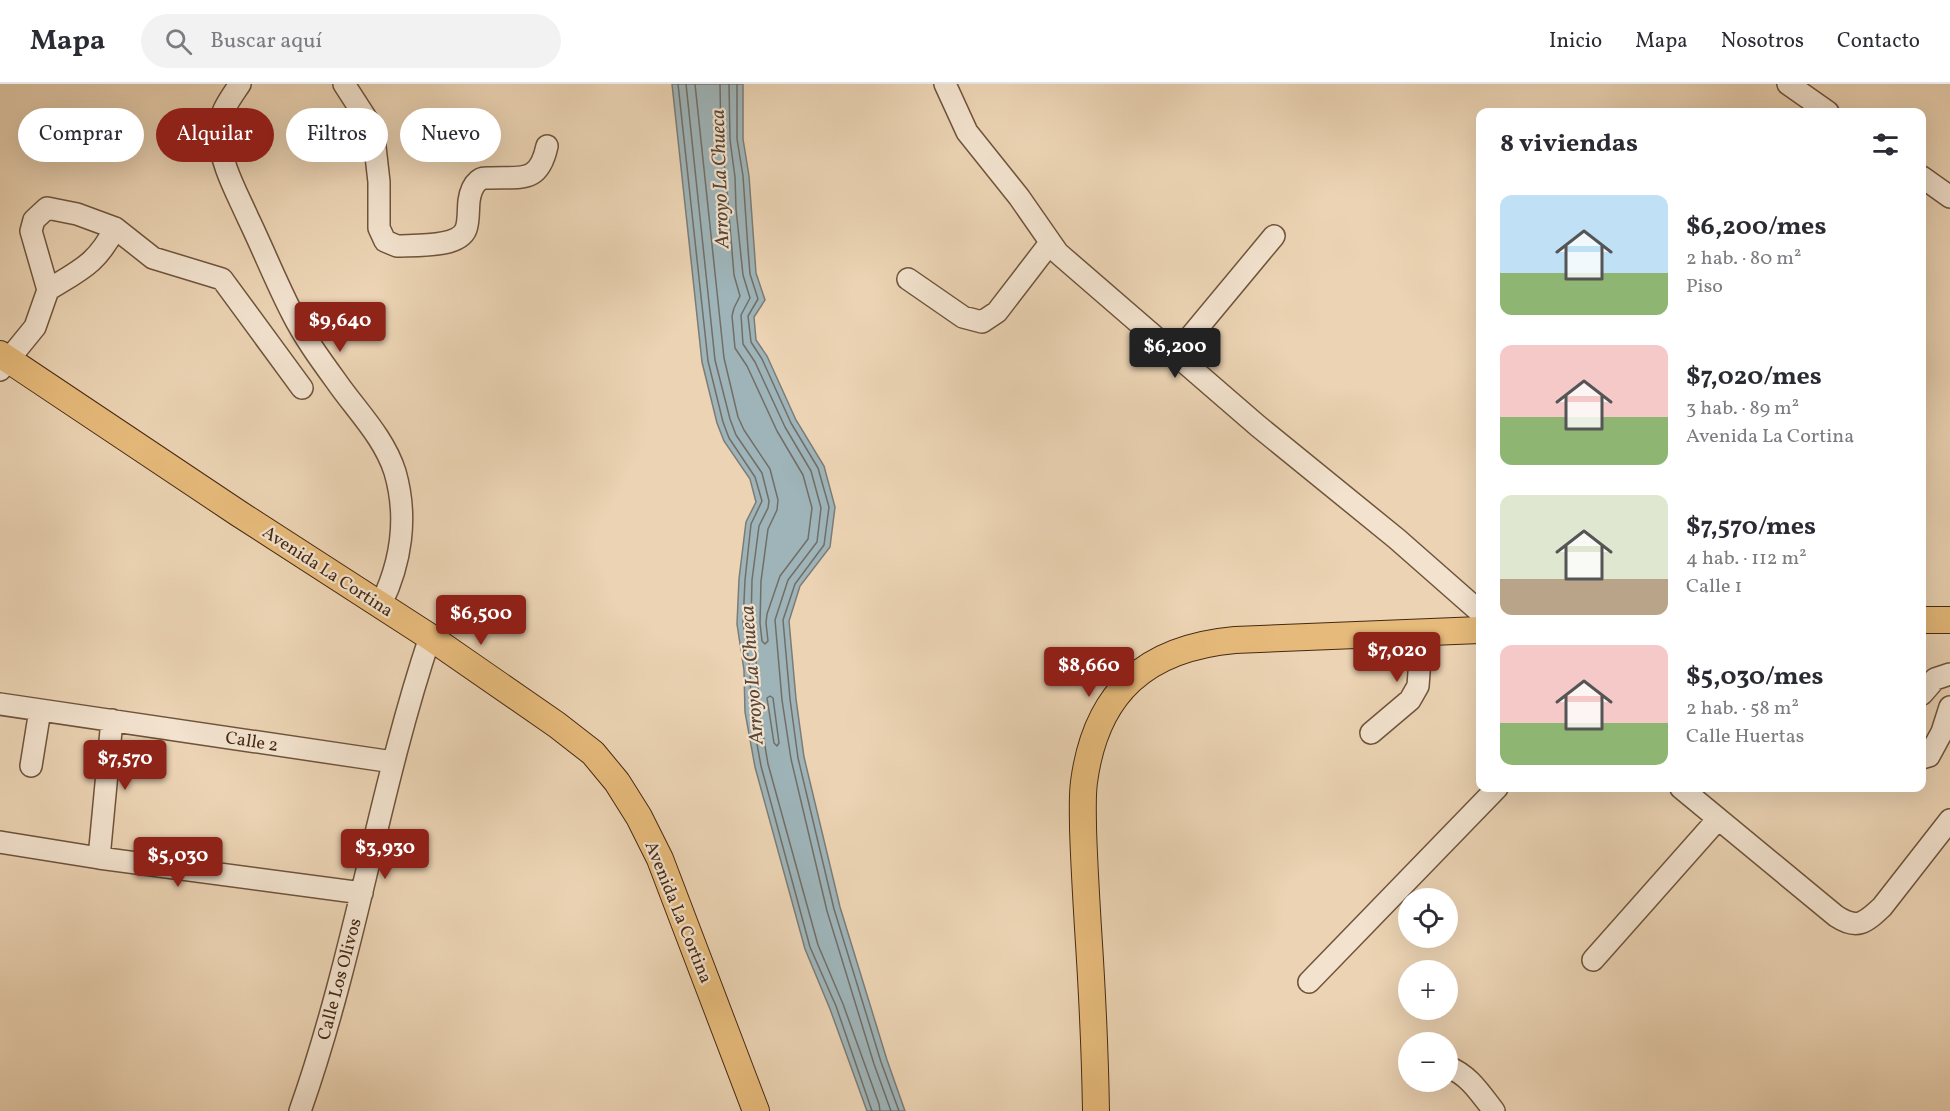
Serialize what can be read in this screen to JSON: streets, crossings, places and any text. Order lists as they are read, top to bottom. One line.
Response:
{"streets":{"main road":["Avenida La Cortina"],"street":["Calle 2","Calle Los Olivos"]},"crossings":[["Avenida La Cortina","Calle Los Olivos"],["Calle 2","Calle Los Olivos"]],"water":["Arroyo La Chueca"],"page":{"header":"Mapa","search":"Buscar aquí","nav":["Inicio","Mapa","Nosotros","Contacto"],"chip":["Comprar","Alquilar","Filtros","Nuevo"],"heading":"8 viviendas","list":[{"name":"$6,200/mes","note":"2 hab. · 80 m² · Piso"},{"name":"$7,020/mes","note":"3 hab. · 89 m² · Avenida La Cortina"},{"name":"$7,570/mes","note":"4 hab. · 112 m² · Calle 1"},{"name":"$5,030/mes","note":"2 hab. · 58 m² · Calle Huertas"}],"price":["$9,640","$6,200","$6,500","$7,020","$8,660","$7,570","$3,930","$5,030"],"map_buttons":["+","−"]}}
